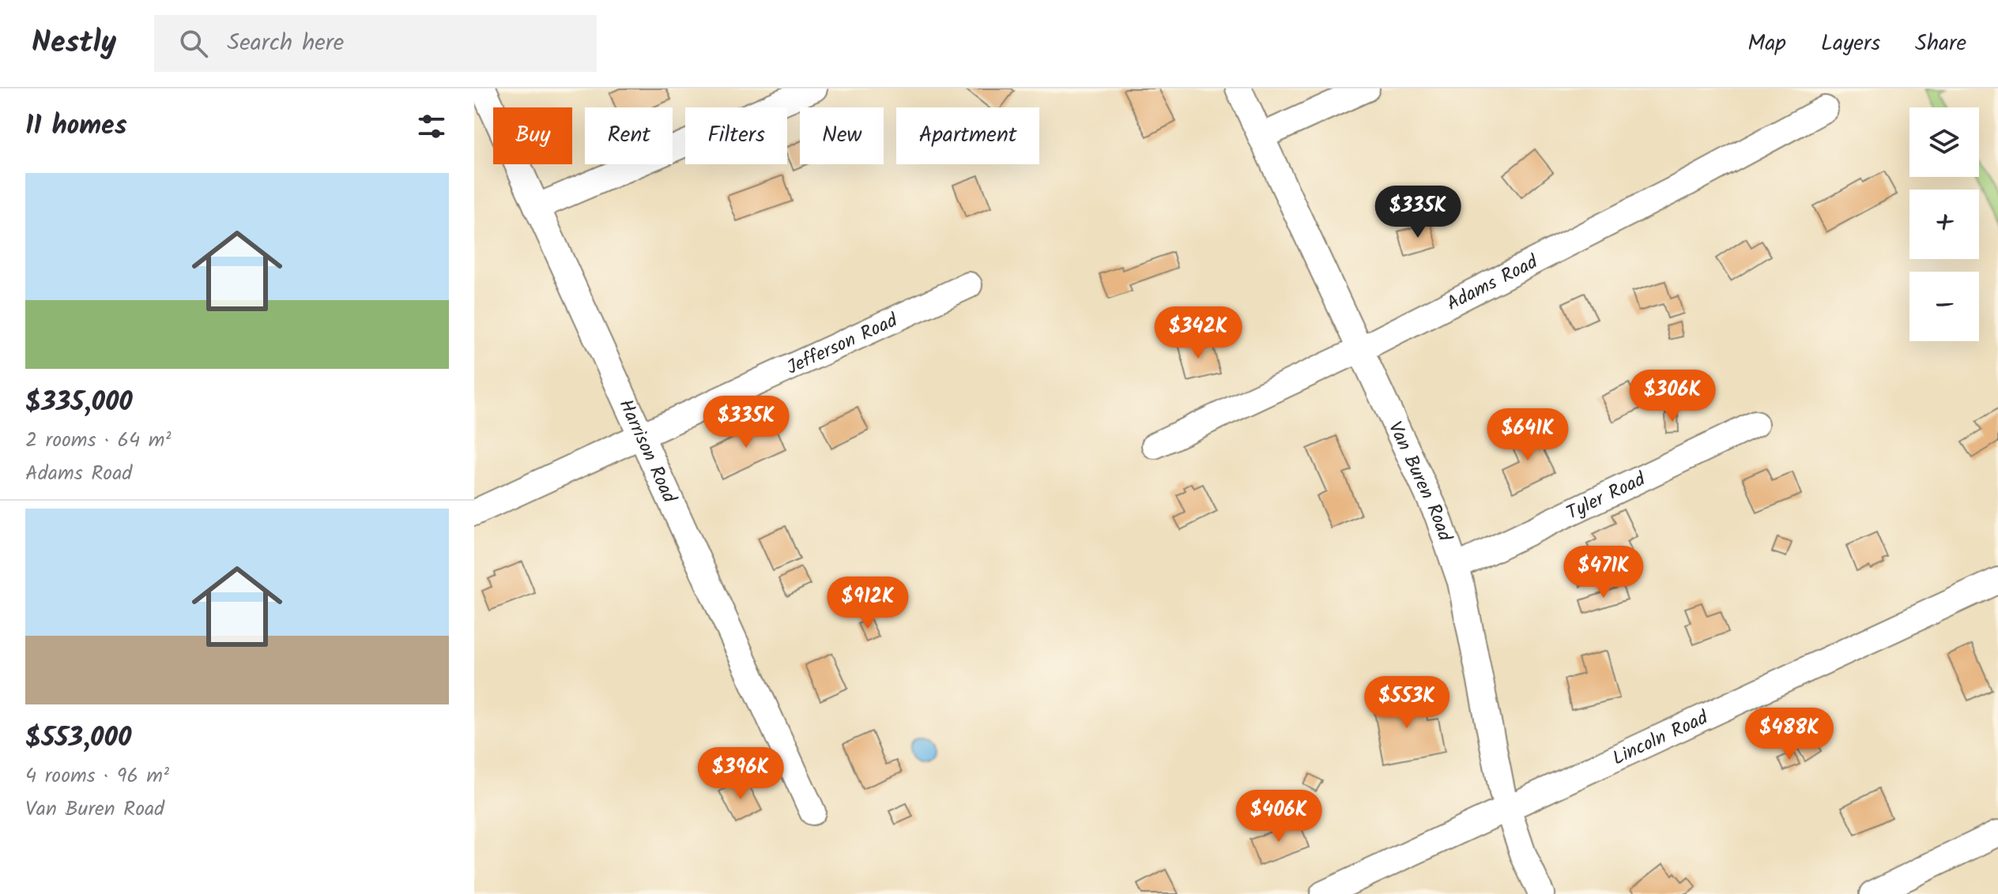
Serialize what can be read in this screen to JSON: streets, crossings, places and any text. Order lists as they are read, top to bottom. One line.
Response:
{"streets":{"street":["Adams Road","Jefferson Road","Harrison Road","Van Buren Road","Tyler Road","Lincoln Road"]},"crossings":[["Adams Road","Van Buren Road"],["Jefferson Road","Harrison Road"],["Van Buren Road","Tyler Road"],["Van Buren Road","Lincoln Road"]],"page":{"header":"Nestly","search":"Search here","nav":["Map","Layers","Share"],"heading":"11 homes","map_buttons":["+","−"],"chip":["Buy","Rent","Filters","New","Apartment"],"list":[{"name":"$335,000","note":"2 rooms · 64 m² · Adams Road"},{"name":"$553,000","note":"4 rooms · 96 m² · Van Buren Road"}],"price":["$335K","$342K","$306K","$335K","$641K","$471K","$912K","$553K","$488K","$396K","$406K"]}}
